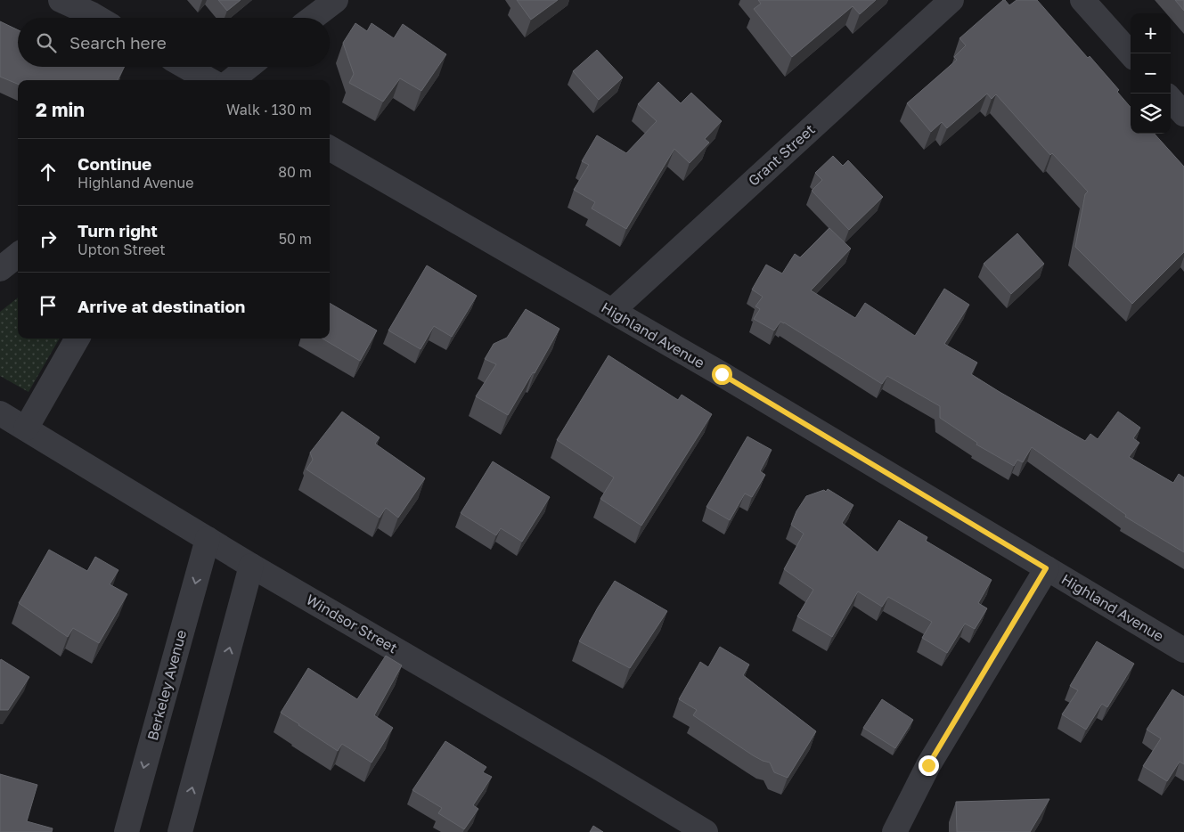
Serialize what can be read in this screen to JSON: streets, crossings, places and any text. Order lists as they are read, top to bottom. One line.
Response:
{"streets":{"street":["Grant Street","Highland Avenue","Windsor Street","Berkeley Avenue"]},"crossings":[["Grant Street","Highland Avenue"],["Windsor Street","Berkeley Avenue"]],"page":{"map_buttons":["+","−"],"search":"Search here","heading":["2 min","Walk · 130 m"],"list":[["Continue","Highland Avenue","80 m"],["Turn right","Upton Street","50 m"],"Arrive at destination"]}}
